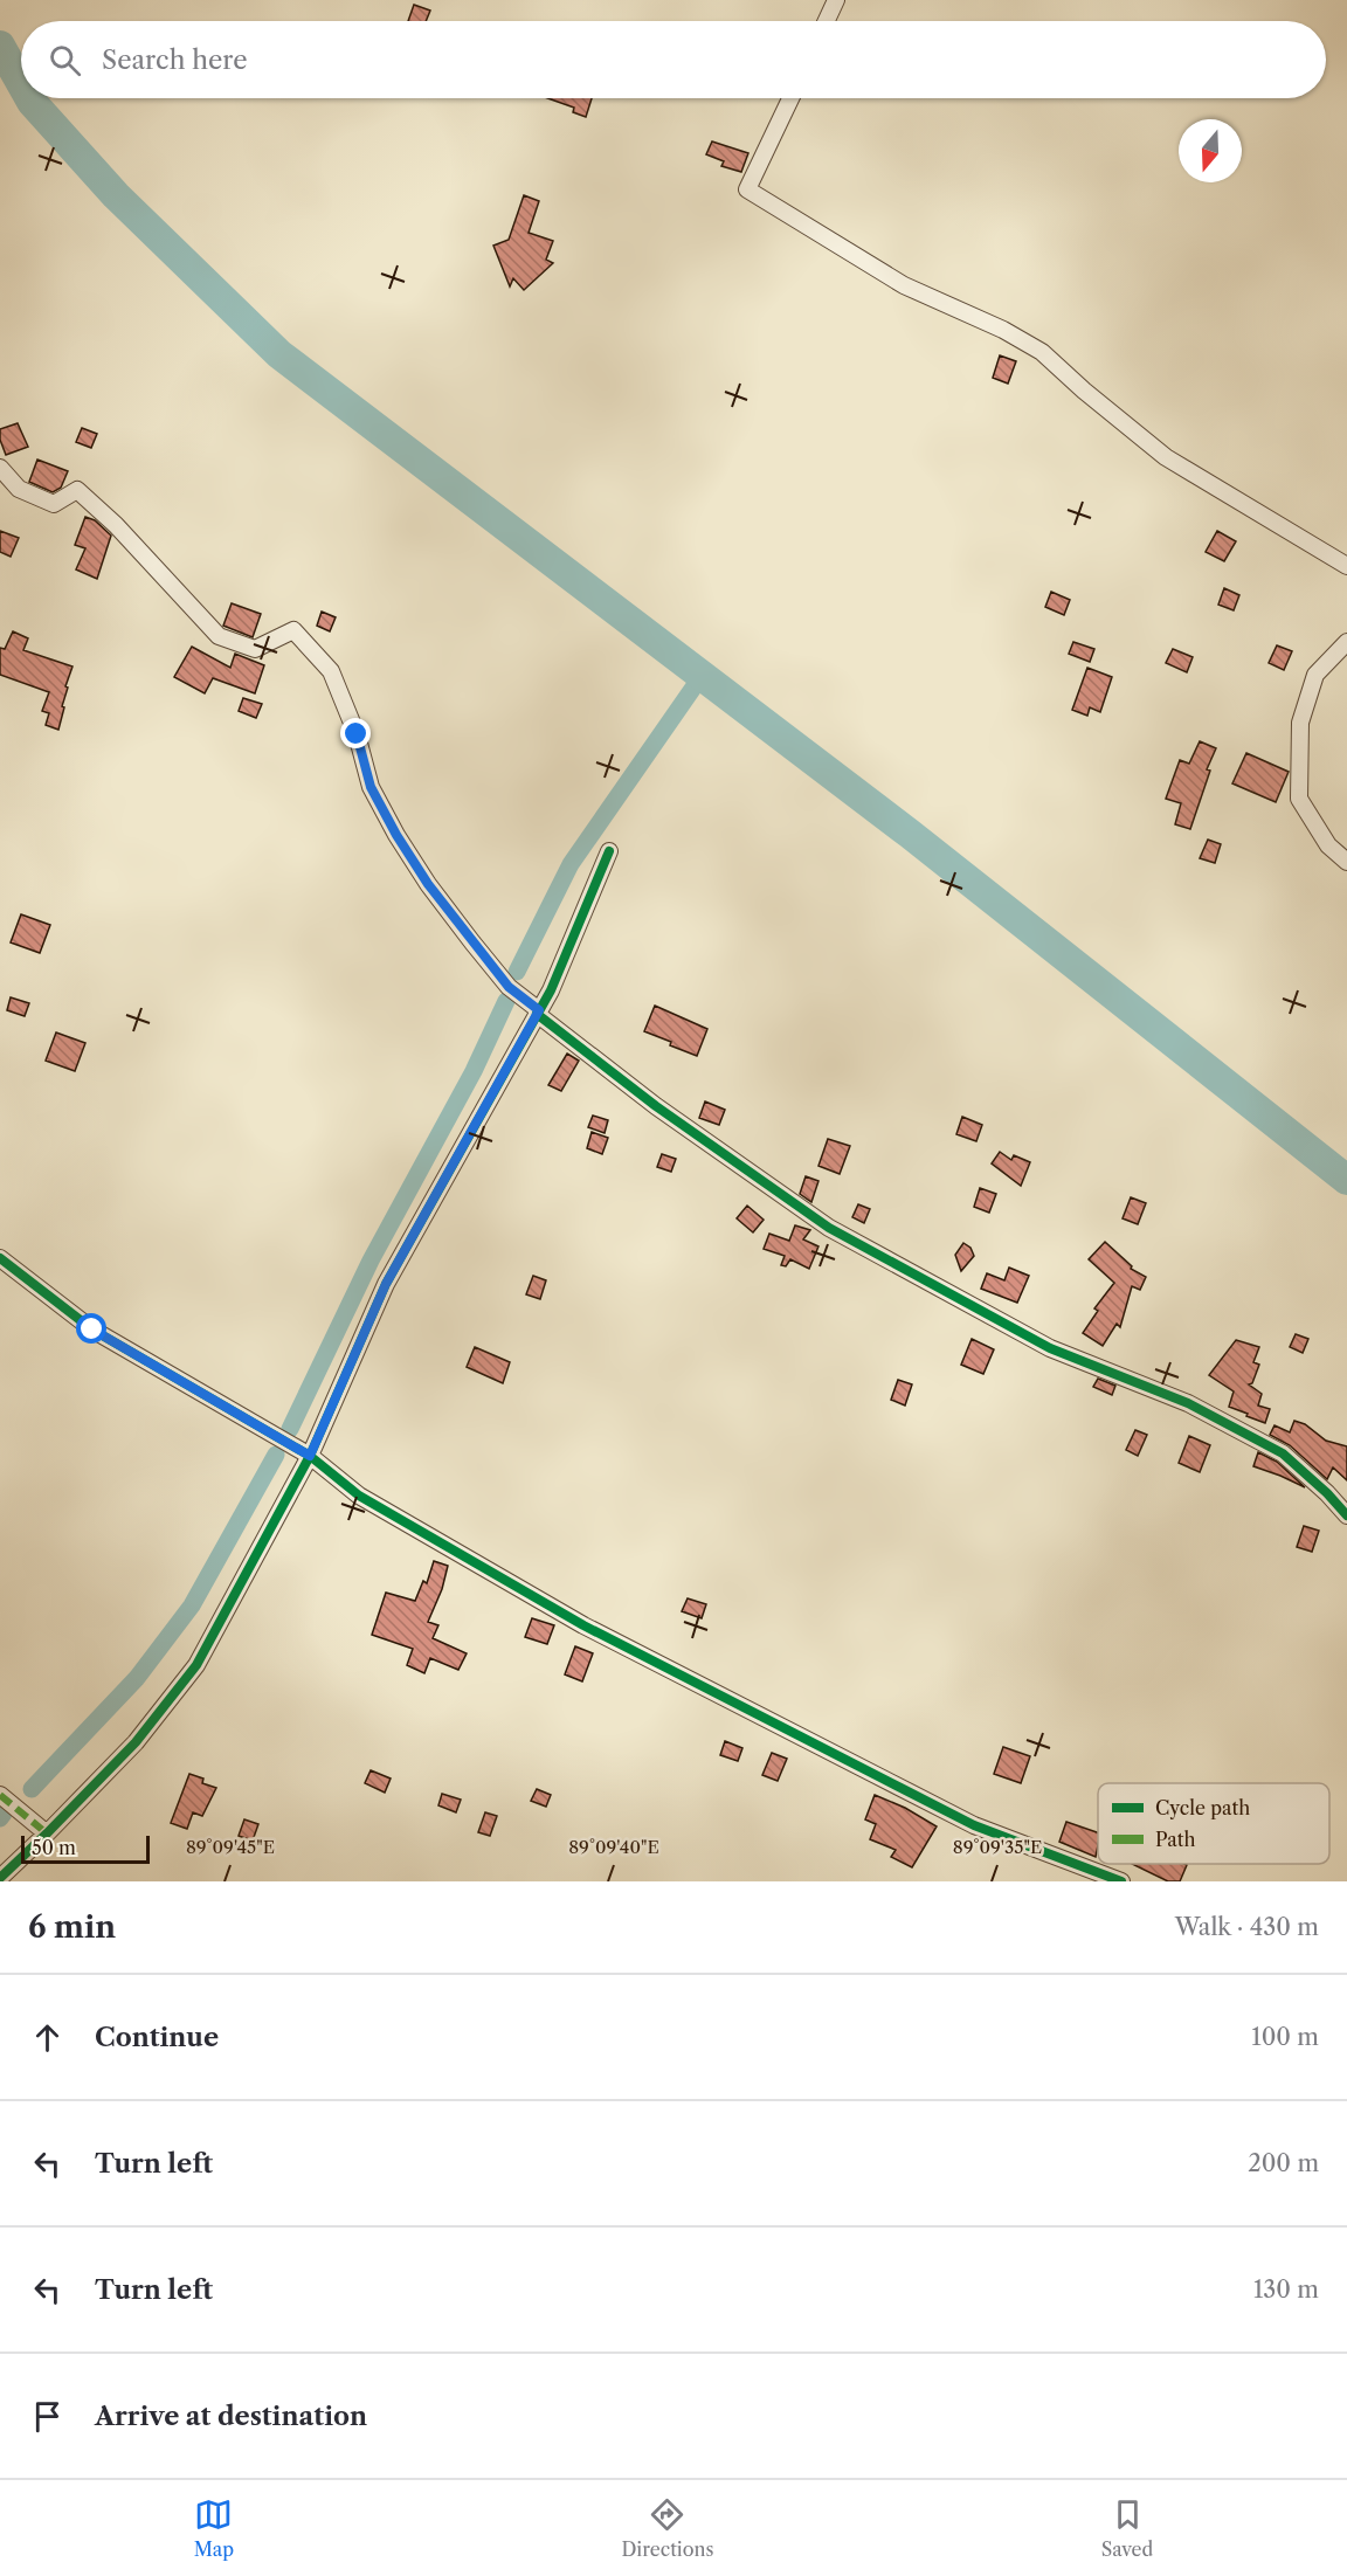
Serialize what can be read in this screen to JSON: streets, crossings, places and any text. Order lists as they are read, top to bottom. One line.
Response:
{"legend":["Cycle path","Path"],"scale_bar":"50 m","north":"bottom","page":{"search":"Search here","scale":"50 m","heading":["6 min","Walk · 430 m"],"list":[["Continue","100 m"],["Turn left","200 m"],["Turn left","130 m"],"Arrive at destination"],"nav":["Map","Directions","Saved"]},"coordinates":["89°09'45\"E","89°09'40\"E","89°09'35\"E"]}
